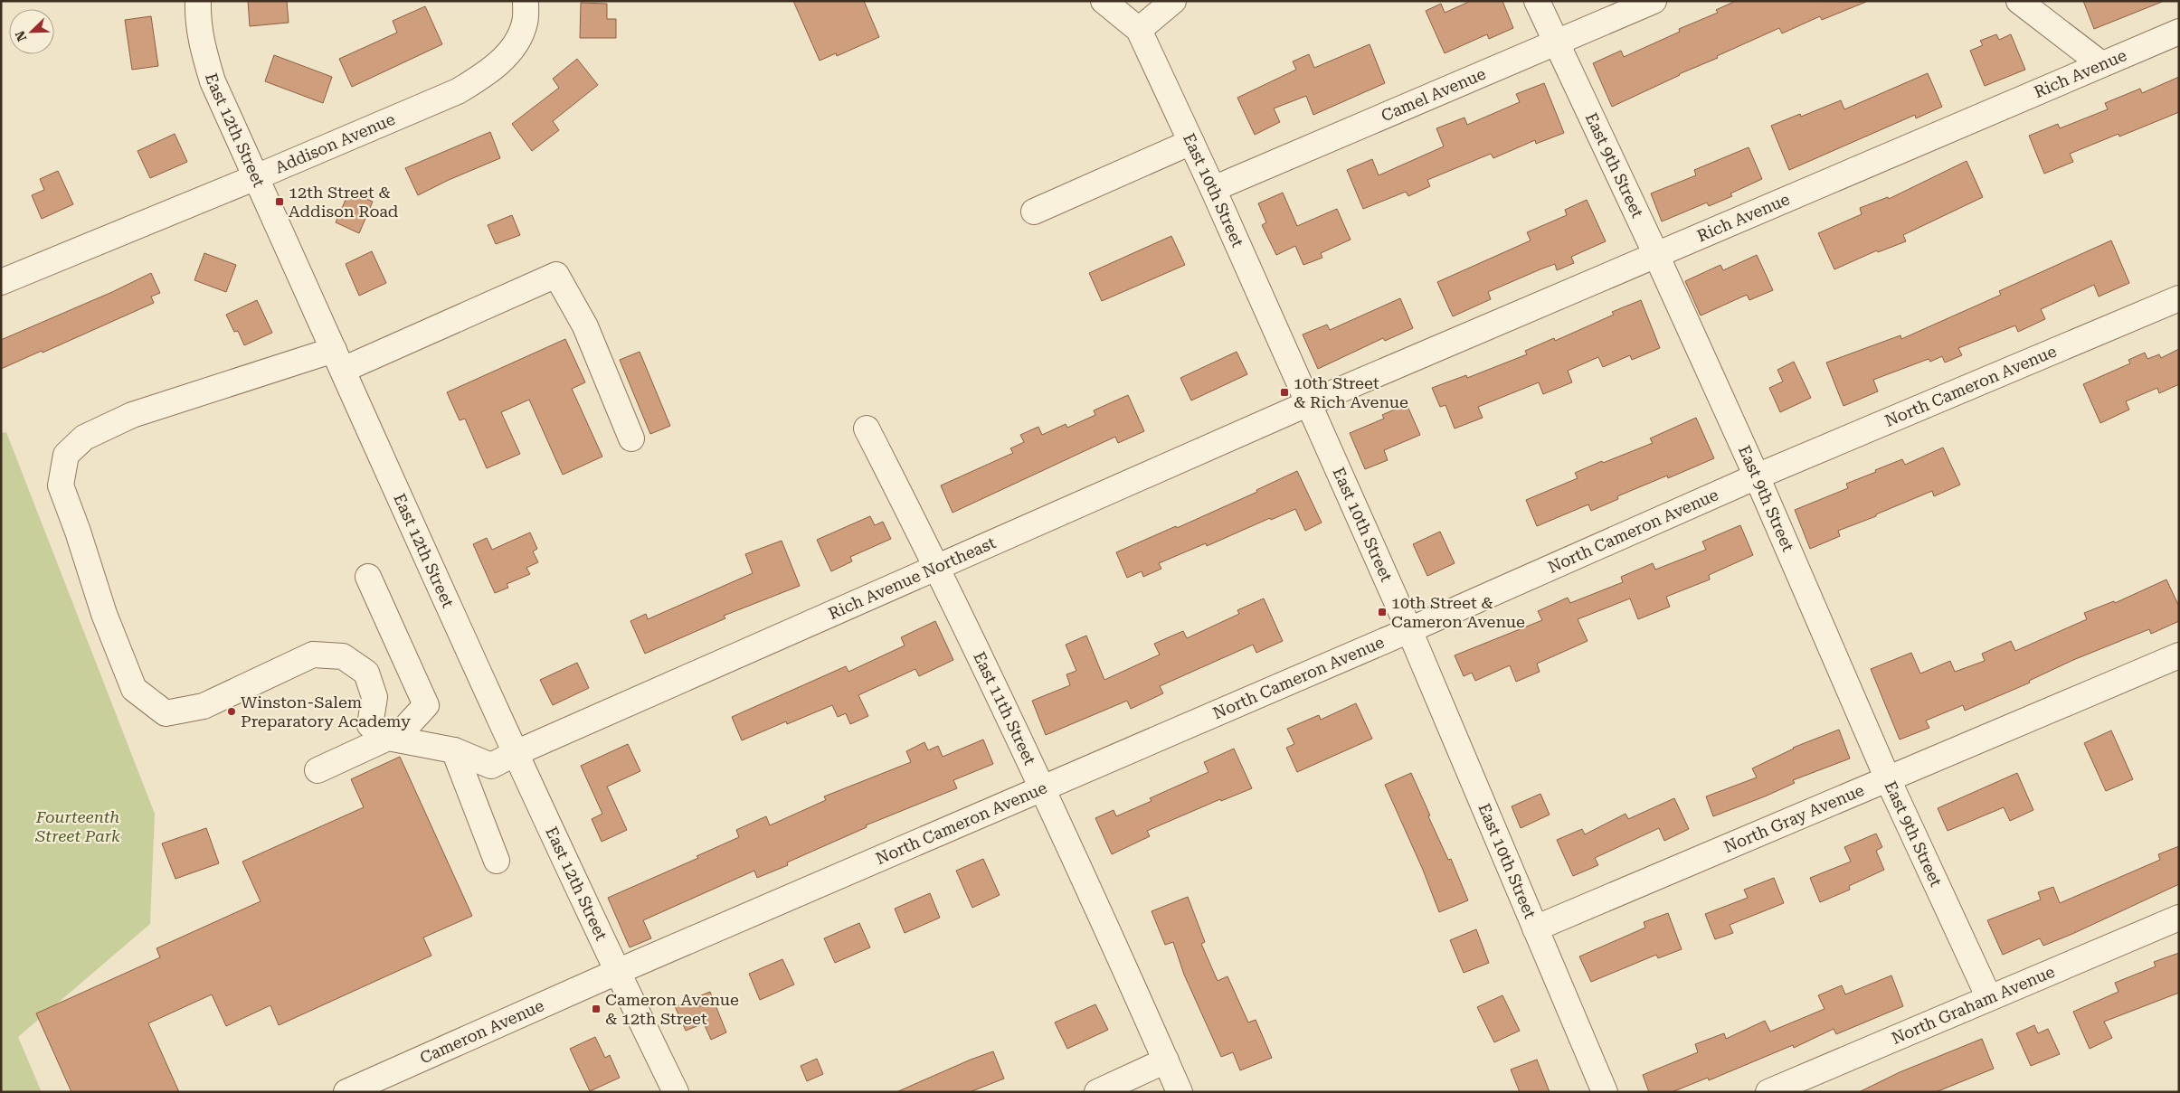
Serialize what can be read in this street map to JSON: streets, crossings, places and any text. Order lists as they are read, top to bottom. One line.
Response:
{"streets":{"street":["Rich Avenue","Camel Avenue","East 12th Street","Addison Avenue","East 9th Street","East 10th Street","North Cameron Avenue","Rich Avenue Northeast","East 11th Street","North Gray Avenue","North Graham Avenue","Cameron Avenue"]},"crossings":[["Rich Avenue","East 9th Street"],["Rich Avenue","East 10th Street"],["Rich Avenue","Rich Avenue Northeast"],["Camel Avenue","East 9th Street"],["Camel Avenue","East 10th Street"],["East 12th Street","Addison Avenue"],["East 12th Street","North Cameron Avenue"],["East 12th Street","Rich Avenue Northeast"],["East 12th Street","Cameron Avenue"],["East 9th Street","North Cameron Avenue"],["East 9th Street","North Gray Avenue"],["East 9th Street","North Graham Avenue"],["East 10th Street","North Cameron Avenue"],["East 10th Street","Rich Avenue Northeast"],["East 10th Street","North Gray Avenue"],["North Cameron Avenue","East 11th Street"],["North Cameron Avenue","Cameron Avenue"],["Rich Avenue Northeast","East 11th Street"]],"parks":["Fourteenth Street Park"],"places":{"transit":["12th Street & Addison Road","10th Street & Rich Avenue","10th Street & Cameron Avenue","Cameron Avenue & 12th Street"],"other":["Winston-Salem Preparatory Academy"]},"north":"bottom left"}
